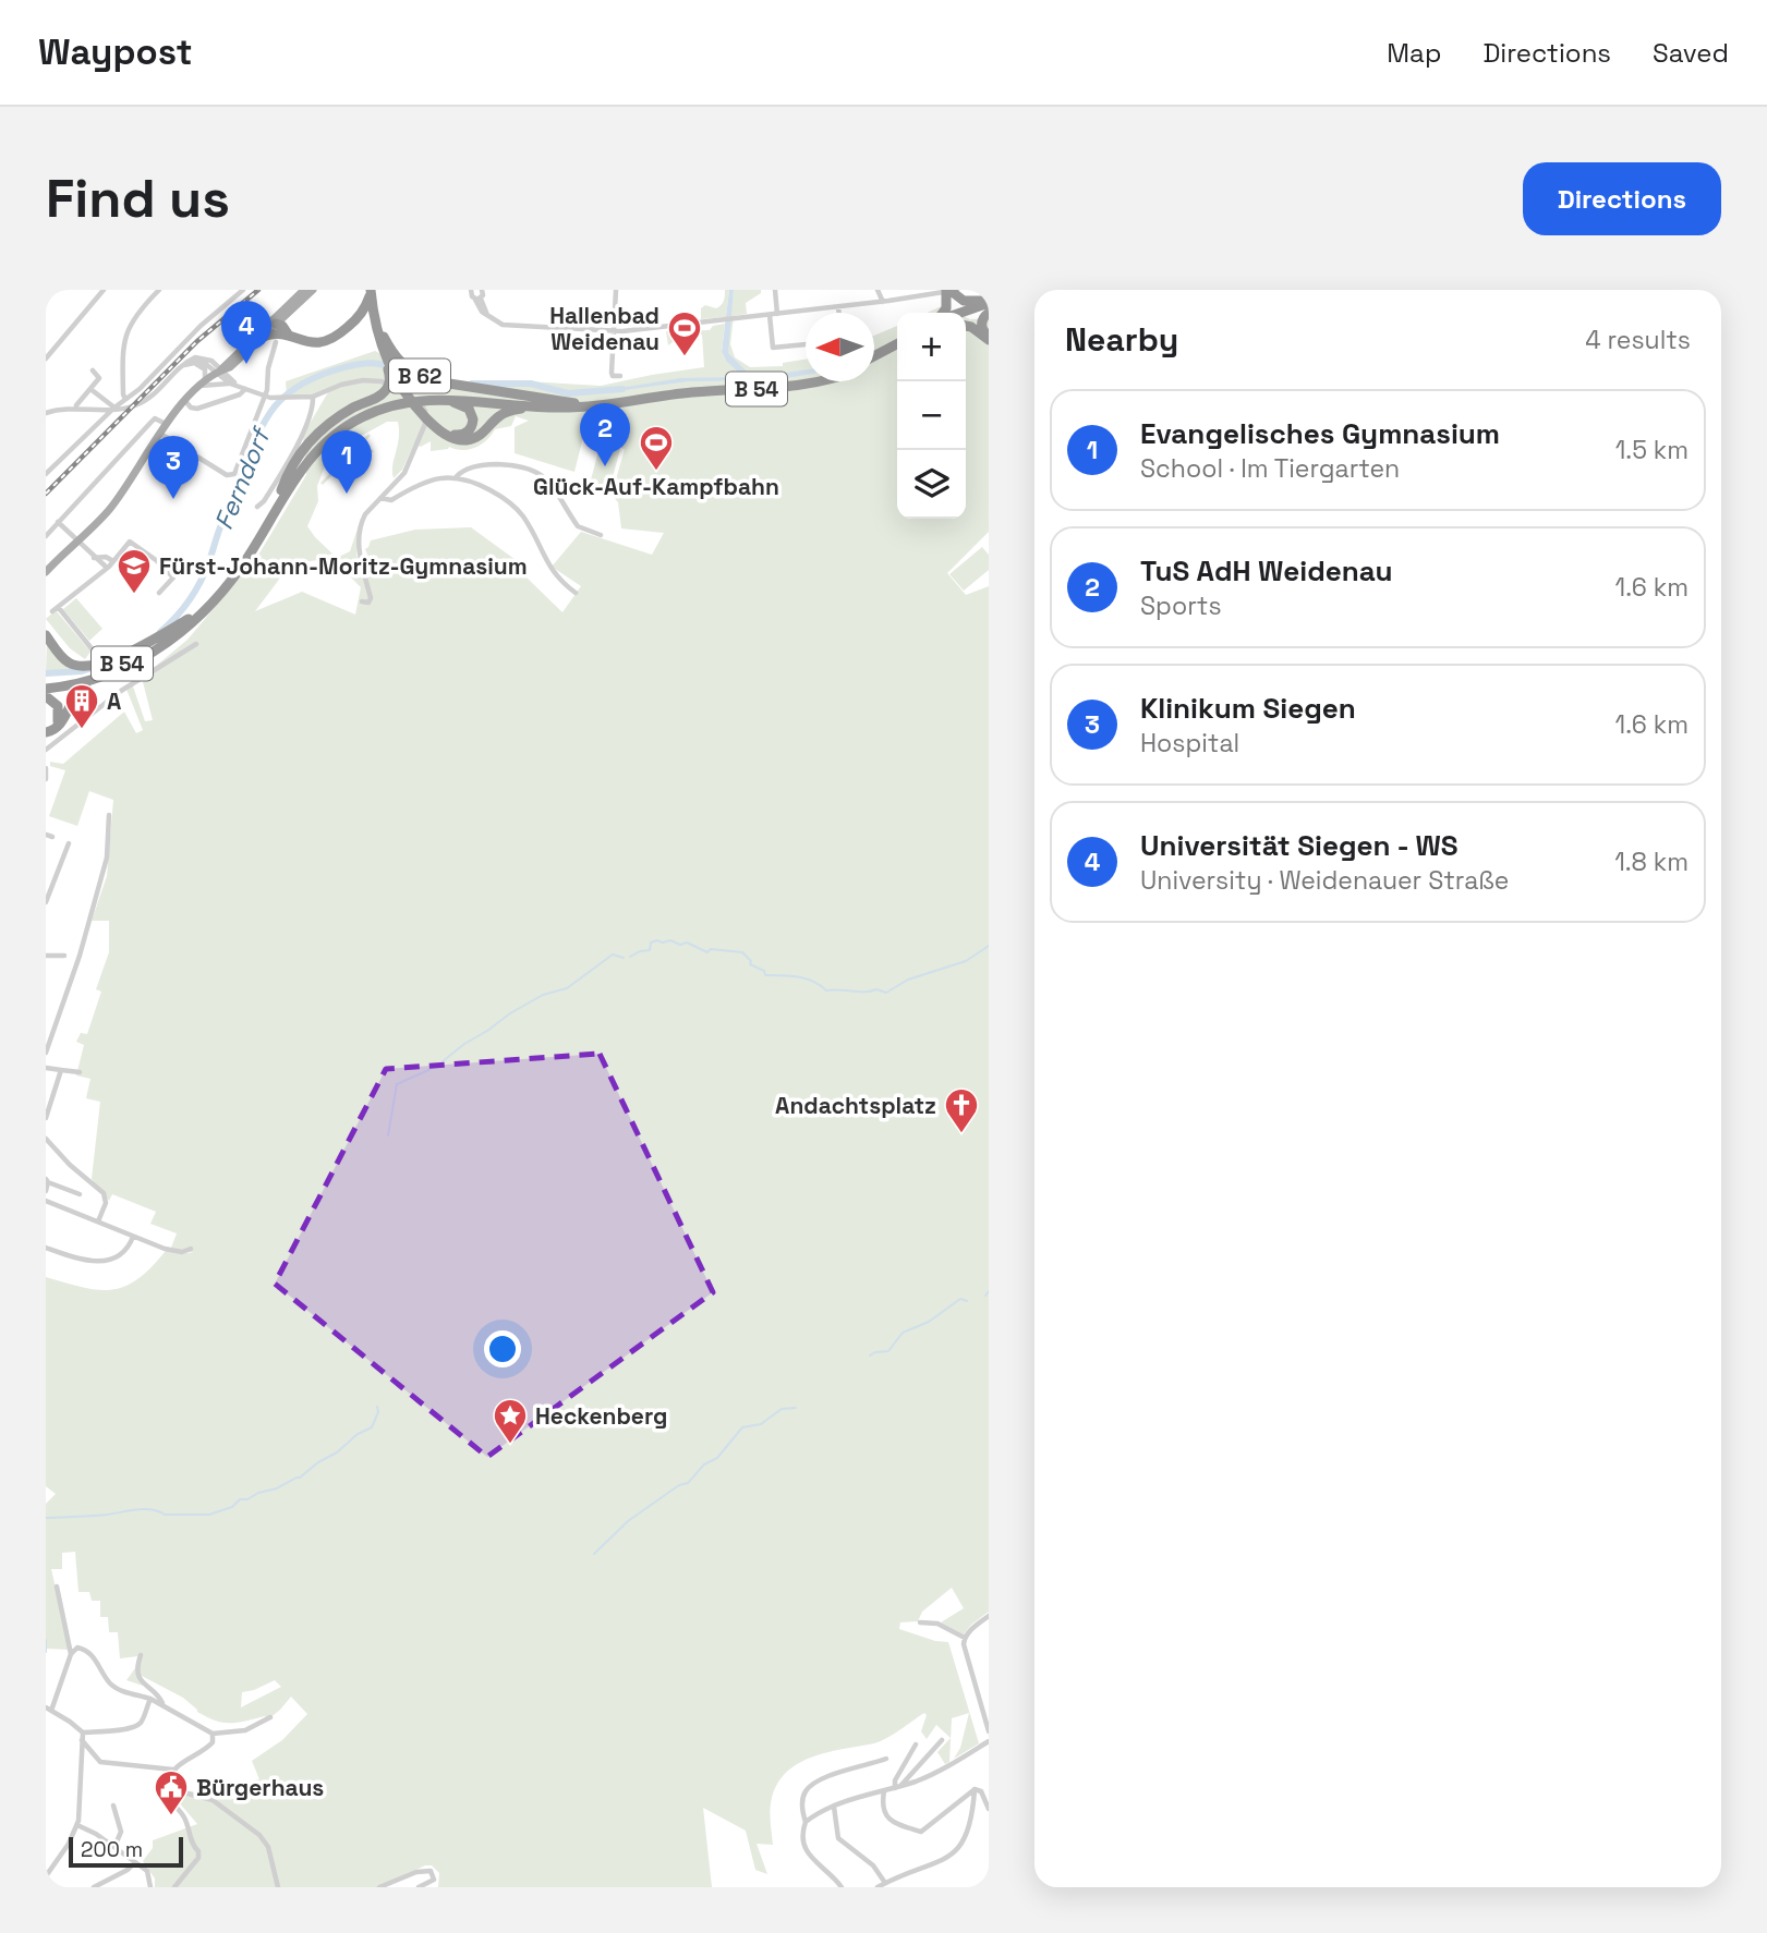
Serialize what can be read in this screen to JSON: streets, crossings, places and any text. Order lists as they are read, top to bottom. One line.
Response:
{"streets":{"highway":["B 62","B 54"]},"crossings":[["B 62","B 54"]],"water":["Ferndorf"],"places":{"sports":["Hallenbad Weidenau","Glück-Auf-Kampfbahn"],"school or university":["Fürst-Johann-Moritz-Gymnasium"],"building":["A"],"church":["Andachtsplatz"],"place":["Heckenberg"],"public building":["Bürgerhaus"]},"scale_bar":"200 m","north":"left","page":{"header":"Waypost","nav":["Map","Directions","Saved"],"buttons":"Directions","title":"Find us","heading":["Nearby","4 results"],"pins":["4","2","1","3"],"map_buttons":["+","−"],"list":[{"mark":"1","name":"Evangelisches Gymnasium","note":"School · Im Tiergarten","value":"1.5 km"},{"mark":"2","name":"TuS AdH Weidenau","note":"Sports","value":"1.6 km"},{"mark":"3","name":"Klinikum Siegen","note":"Hospital","value":"1.6 km"},{"mark":"4","name":"Universität Siegen - WS","note":"University · Weidenauer Straße","value":"1.8 km"}],"scale":"200 m"}}
